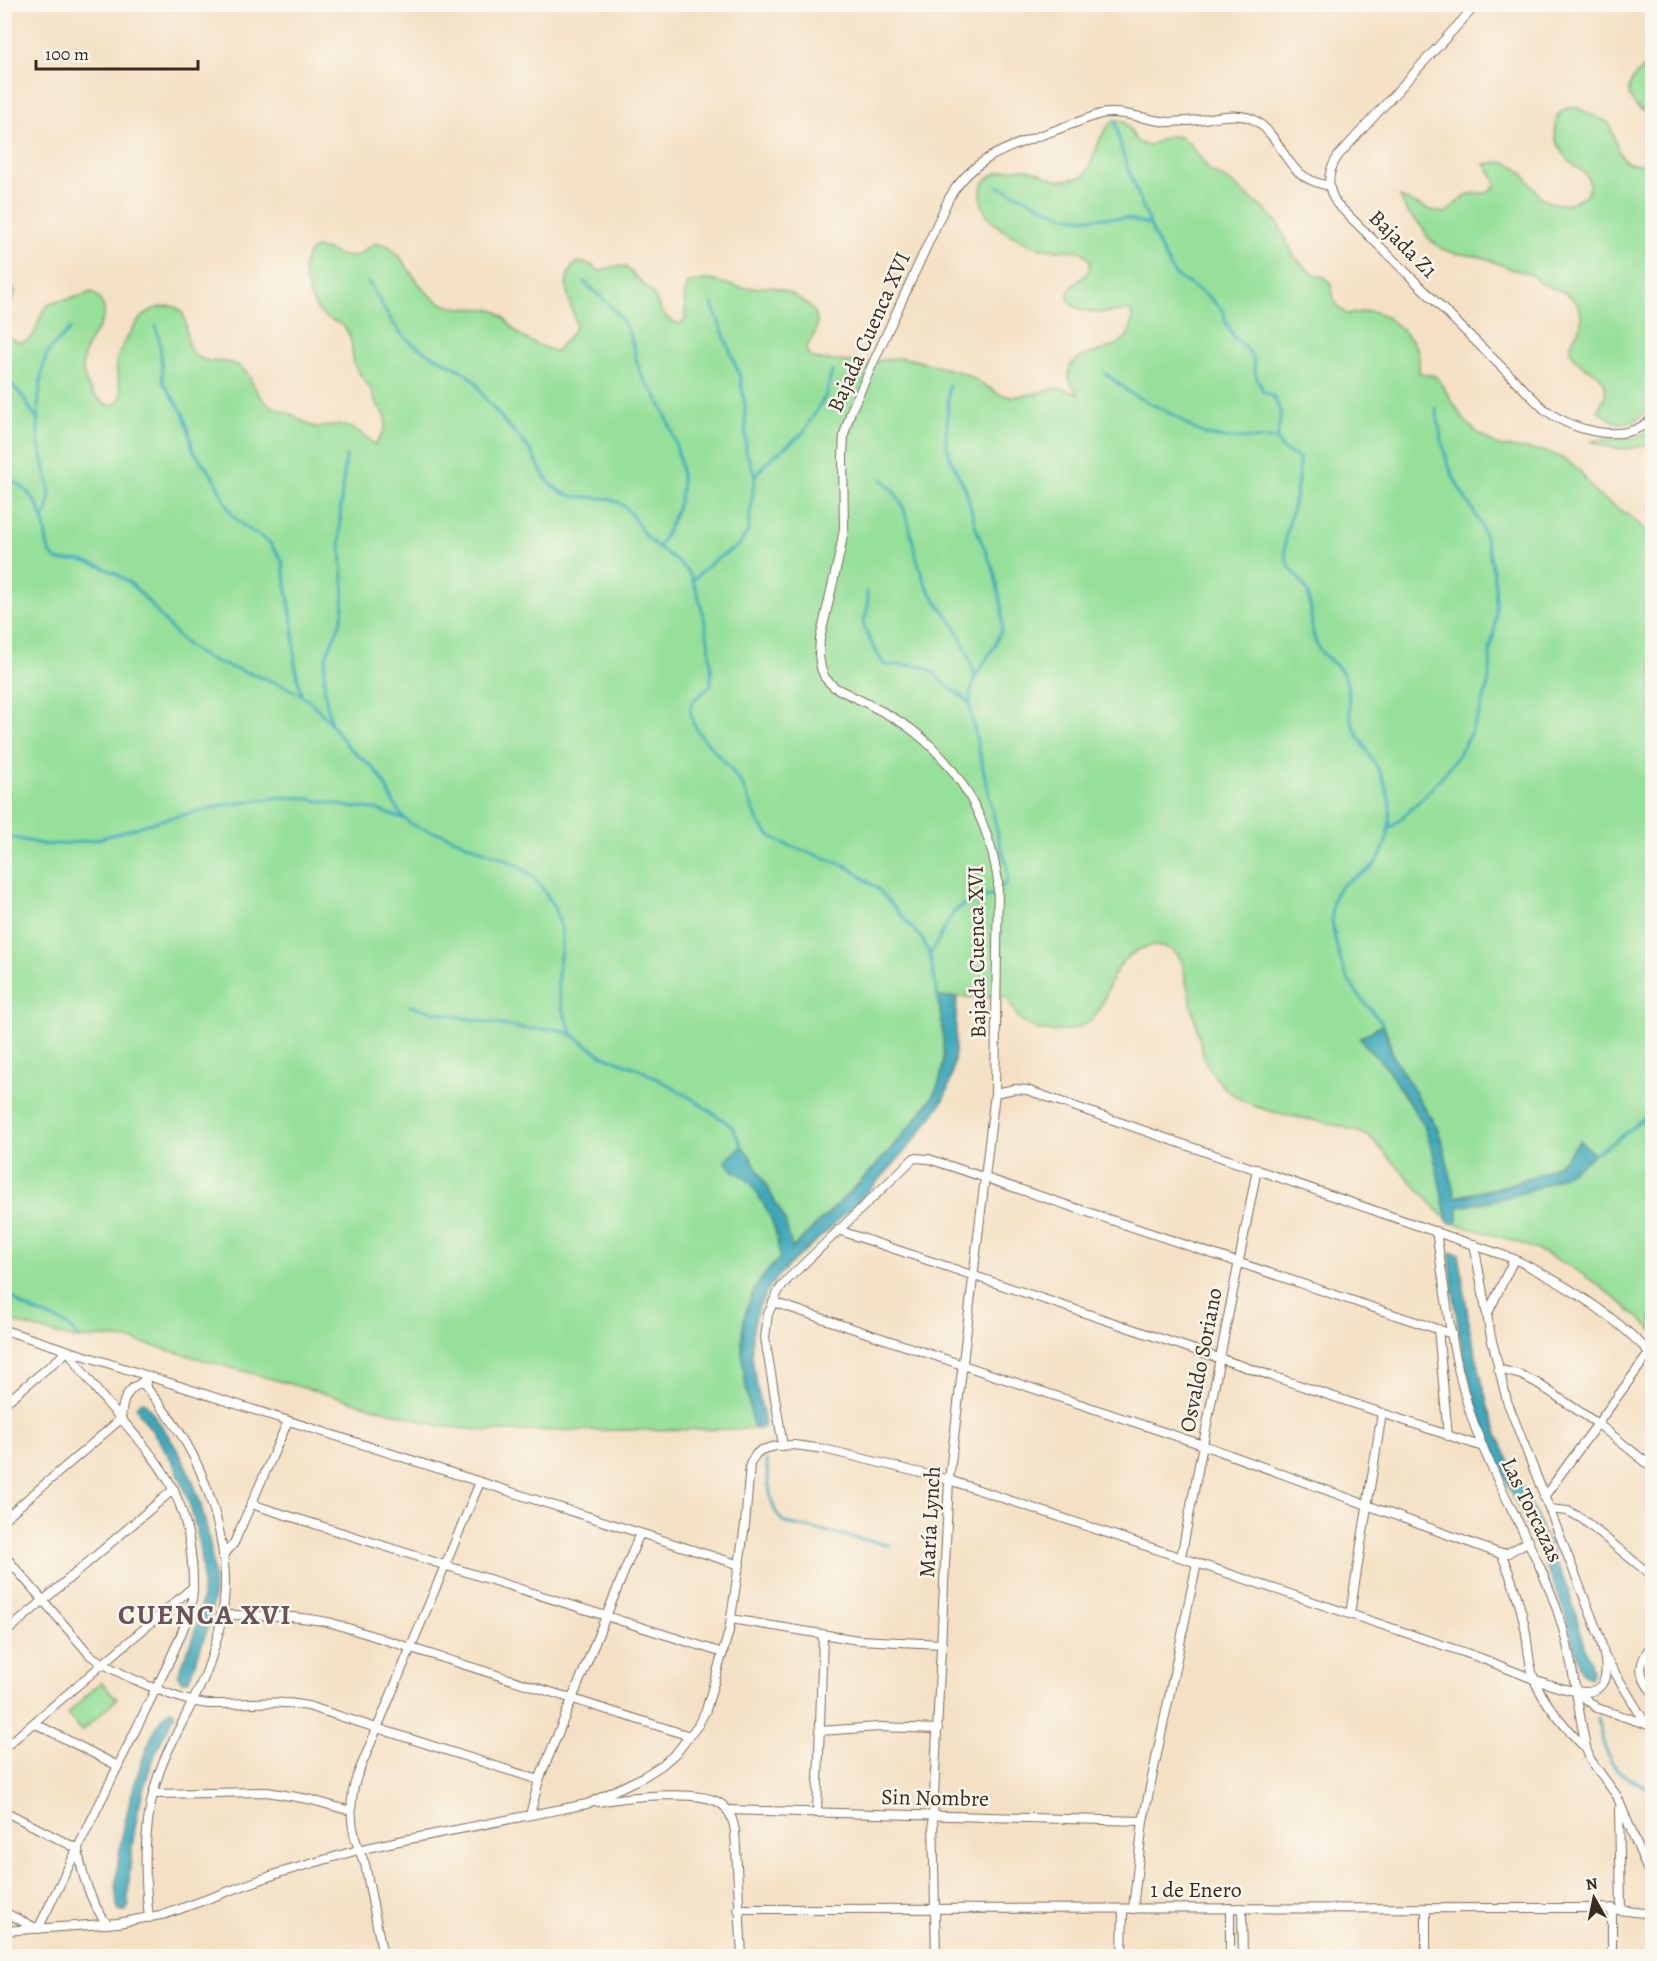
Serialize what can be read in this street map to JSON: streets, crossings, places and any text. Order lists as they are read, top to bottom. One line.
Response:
{"streets":{"street":["Bajada Z1","Bajada Cuenca XVI","Osvaldo Soriano","Las Torcazas","María Lynch","Sin Nombre","1 de Enero"]},"crossings":[["Bajada Z1","Bajada Cuenca XVI"],["Bajada Cuenca XVI","María Lynch"],["Las Torcazas","1 de Enero"],["María Lynch","Sin Nombre"],["María Lynch","1 de Enero"]],"districts":["CUENCA XVI"],"scale_bar":"100 m","north":"top"}
